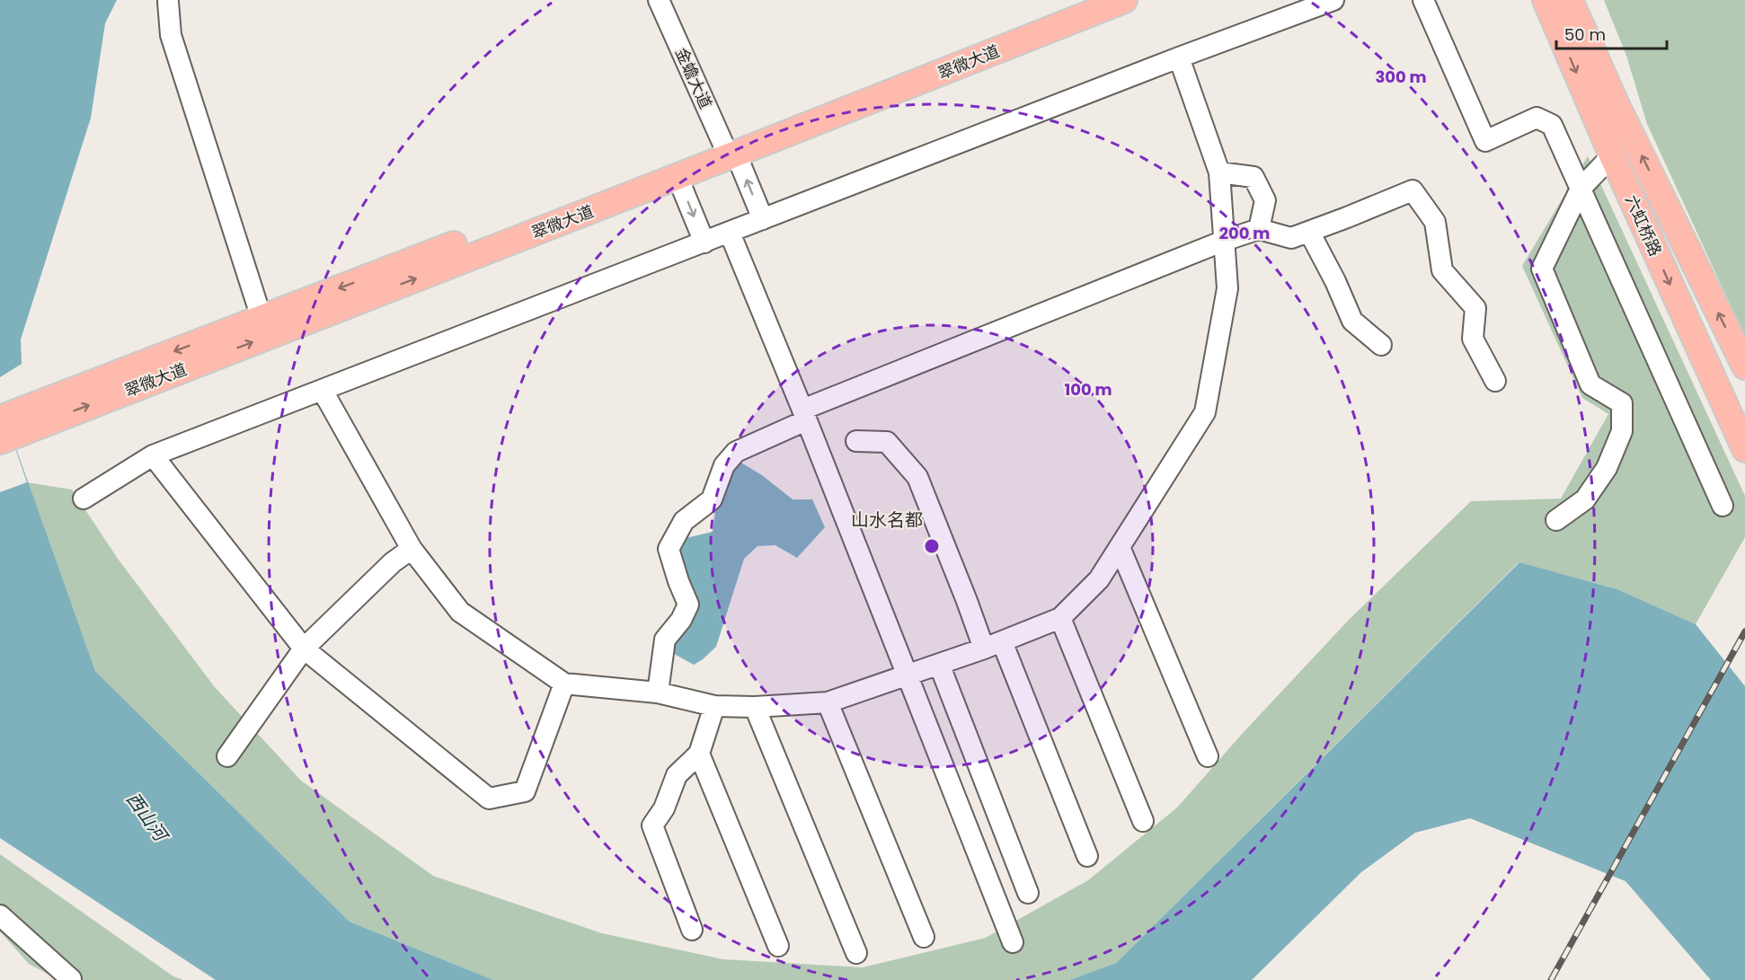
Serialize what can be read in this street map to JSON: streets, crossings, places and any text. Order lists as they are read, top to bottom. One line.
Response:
{"streets":{"main road":["翠微大道","六虹桥路"],"street":["金蟾大道"]},"crossings":[["翠微大道","金蟾大道"]],"districts":["山水名都"],"water":["西山河"],"scale_bar":"50 m","rings":["300 m","200 m","100 m"]}
